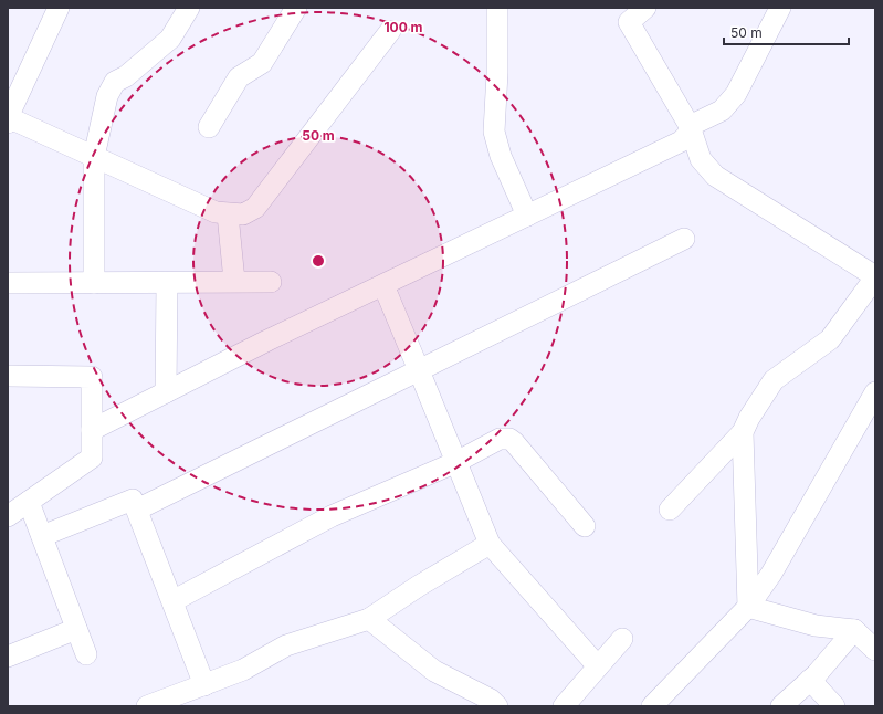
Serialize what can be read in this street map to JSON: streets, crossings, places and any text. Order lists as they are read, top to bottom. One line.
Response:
{"scale_bar":"50 m","rings":["100 m","50 m"]}
